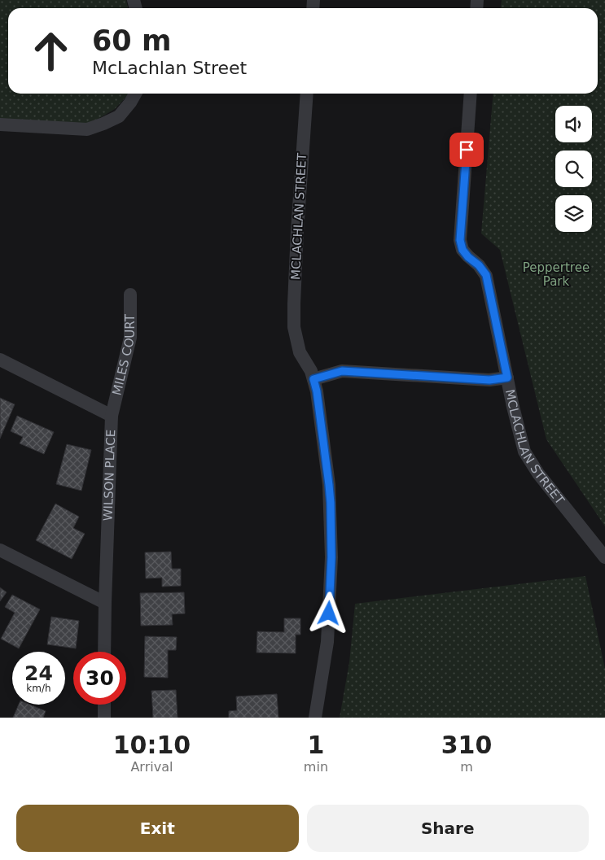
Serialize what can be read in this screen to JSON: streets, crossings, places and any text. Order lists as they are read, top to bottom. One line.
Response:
{"streets":{"street":["MCLACHLAN STREET","MILES COURT","WILSON PLACE"]},"crossings":[["MILES COURT","WILSON PLACE"]],"parks":["Peppertree Park"],"page":{"turn":["60 m","McLachlan Street"],"speed":"24 km/h","limit":"30","eta":["10:10","Arrival","1","min","310","m"],"buttons":["Exit","Share"]}}
